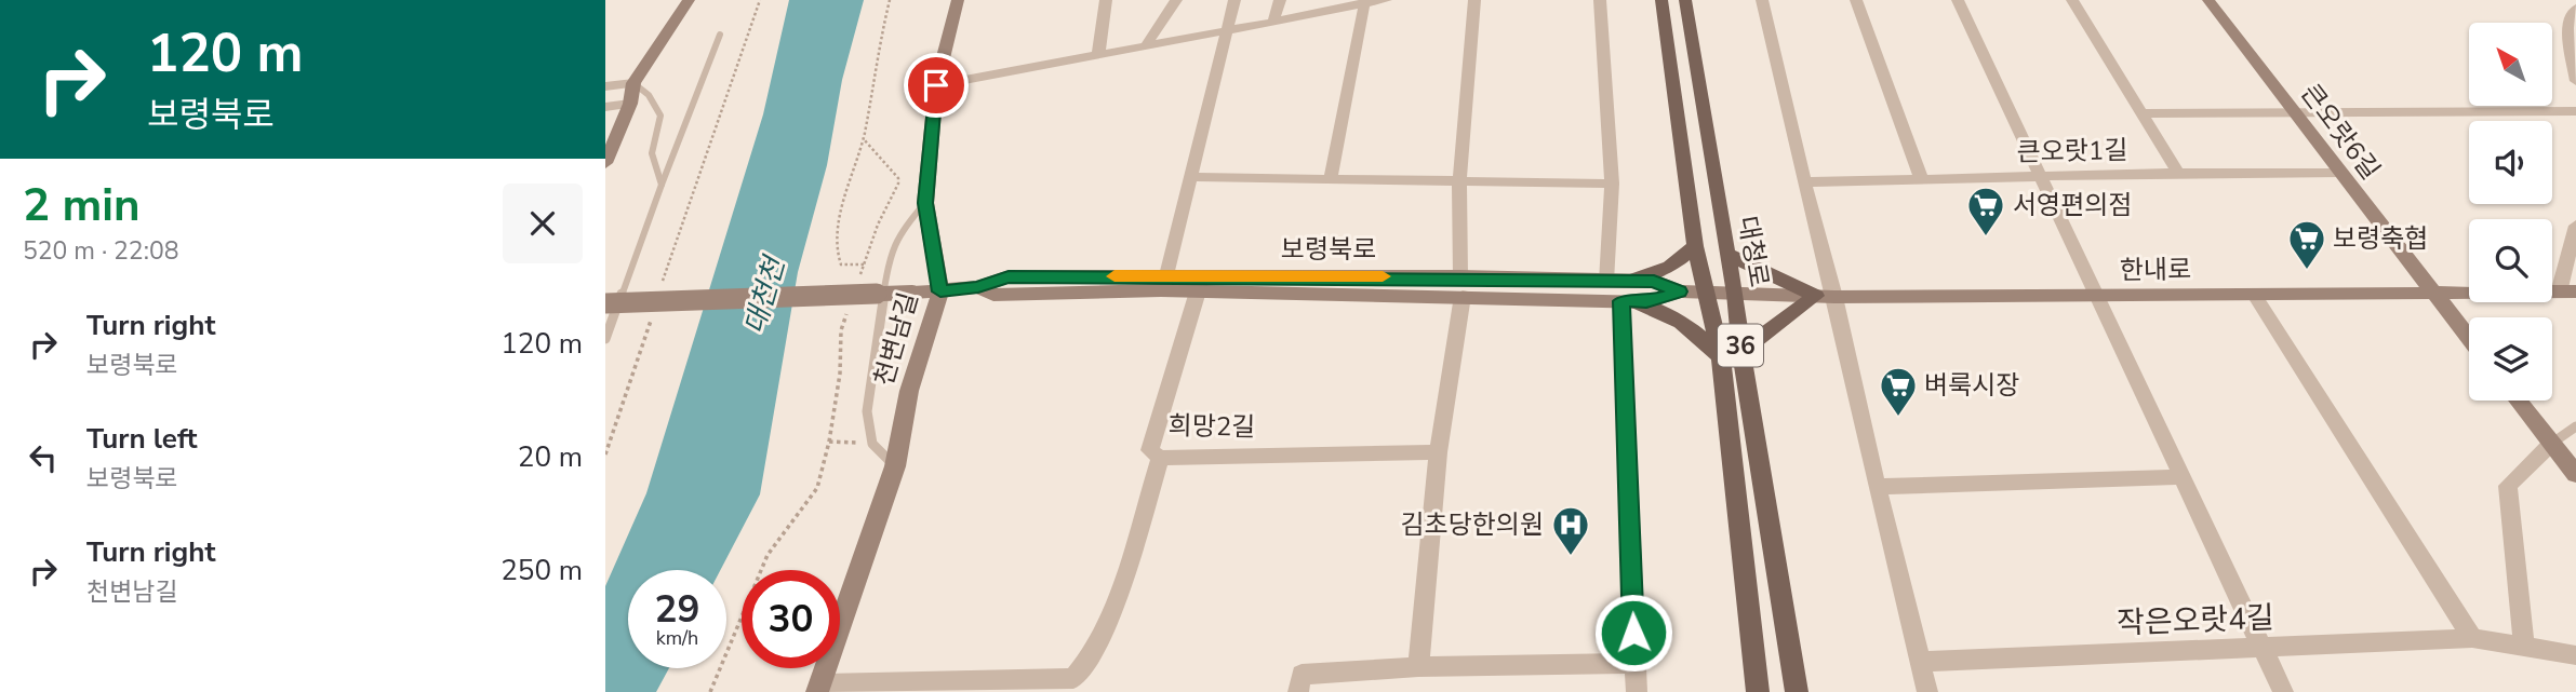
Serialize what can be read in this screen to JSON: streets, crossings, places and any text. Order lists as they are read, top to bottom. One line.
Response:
{"streets":{"main road":["큰오랏6길","보령북로","대청로","한내로","천변남길","36"],"street":["큰오랏1길","희망2길","작은오랏4길"]},"crossings":[["큰오랏6길","큰오랏1길"],["큰오랏6길","한내로"],["보령북로","대청로"],["보령북로","한내로"],["보령북로","천변남길"],["보령북로","희망2길"],["대청로","한내로"],["천변남길","희망2길"]],"water":["대천천"],"places":{"supermarket":["서영편의점","보령축협","벼룩시장"],"hospital":["김초당한의원"]},"north":"top left","page":{"turn":["120 m","보령북로"],"heading":["2 min","520 m · 22:08"],"list":[{"name":"Turn right","note":"보령북로","value":"120 m"},{"name":"Turn left","note":"보령북로","value":"20 m"},{"name":"Turn right","note":"천변남길","value":"250 m"}],"speed":"29 km/h","limit":"30"}}
